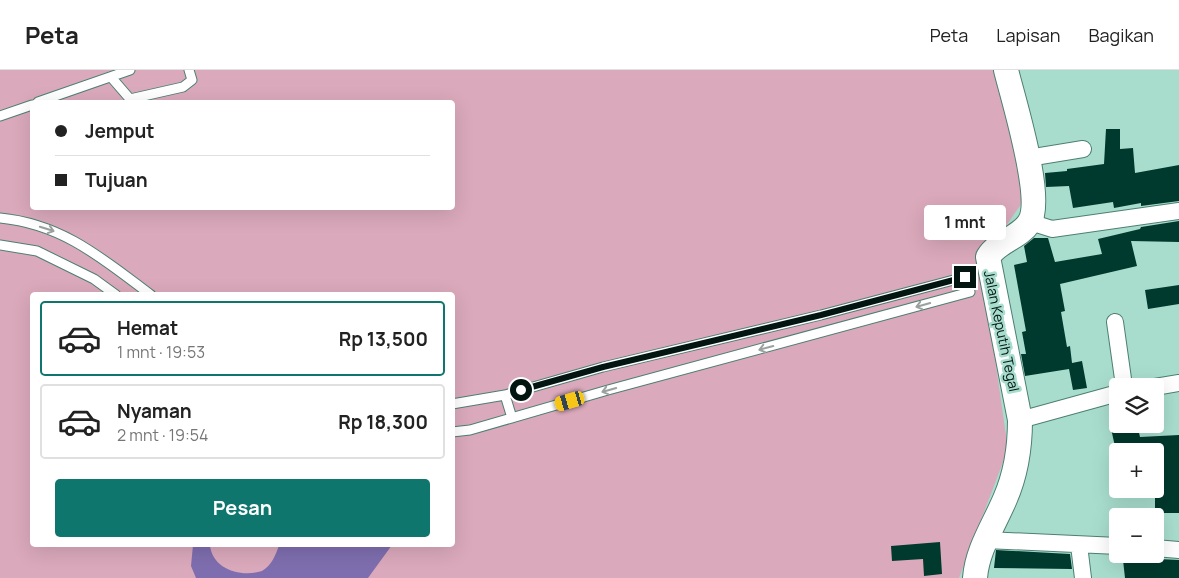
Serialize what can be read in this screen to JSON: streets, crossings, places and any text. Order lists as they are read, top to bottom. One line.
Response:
{"streets":{"main road":["Jalan Keputih Tegal"]},"page":{"header":"Peta","nav":["Peta","Lapisan","Bagikan"],"banner":["Jemput","Tujuan"],"bubble":"1 mnt","list":[{"name":"Hemat","note":"1 mnt · 19:53","value":"Rp 13,500"},{"name":"Nyaman","note":"2 mnt · 19:54","value":"Rp 18,300"}],"map_buttons":["+","−"],"buttons":"Pesan"}}
